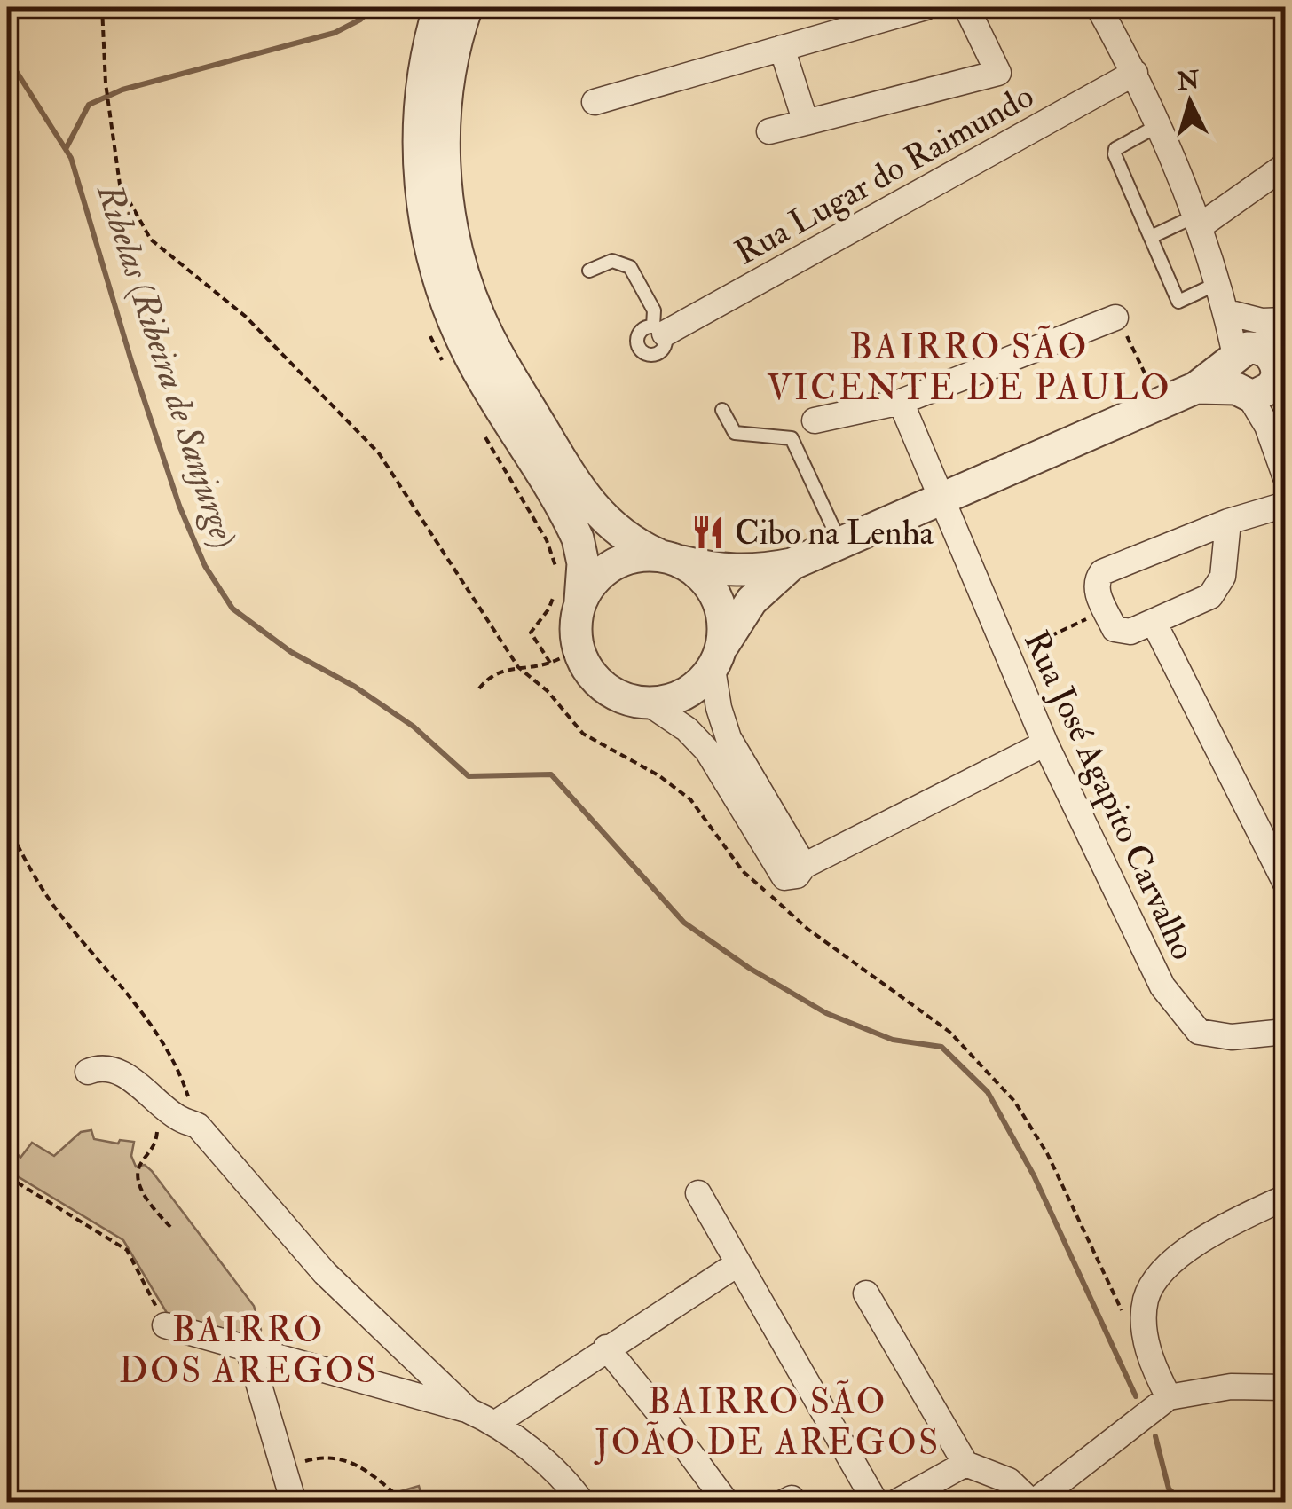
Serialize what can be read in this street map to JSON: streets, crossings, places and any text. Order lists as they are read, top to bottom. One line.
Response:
{"streets":{"street":["Rua Lugar do Raimundo","Rua José Agapito Carvalho"]},"districts":["BAIRRO SÃO VICENTE DE PAULO","BAIRRO DOS AREGOS","BAIRRO SÃO JOÃO DE AREGOS"],"water":["Ribelas (Ribeira de Sanjurge)"],"places":{"restaurant":["Cibo na Lenha"]},"north":"top"}
